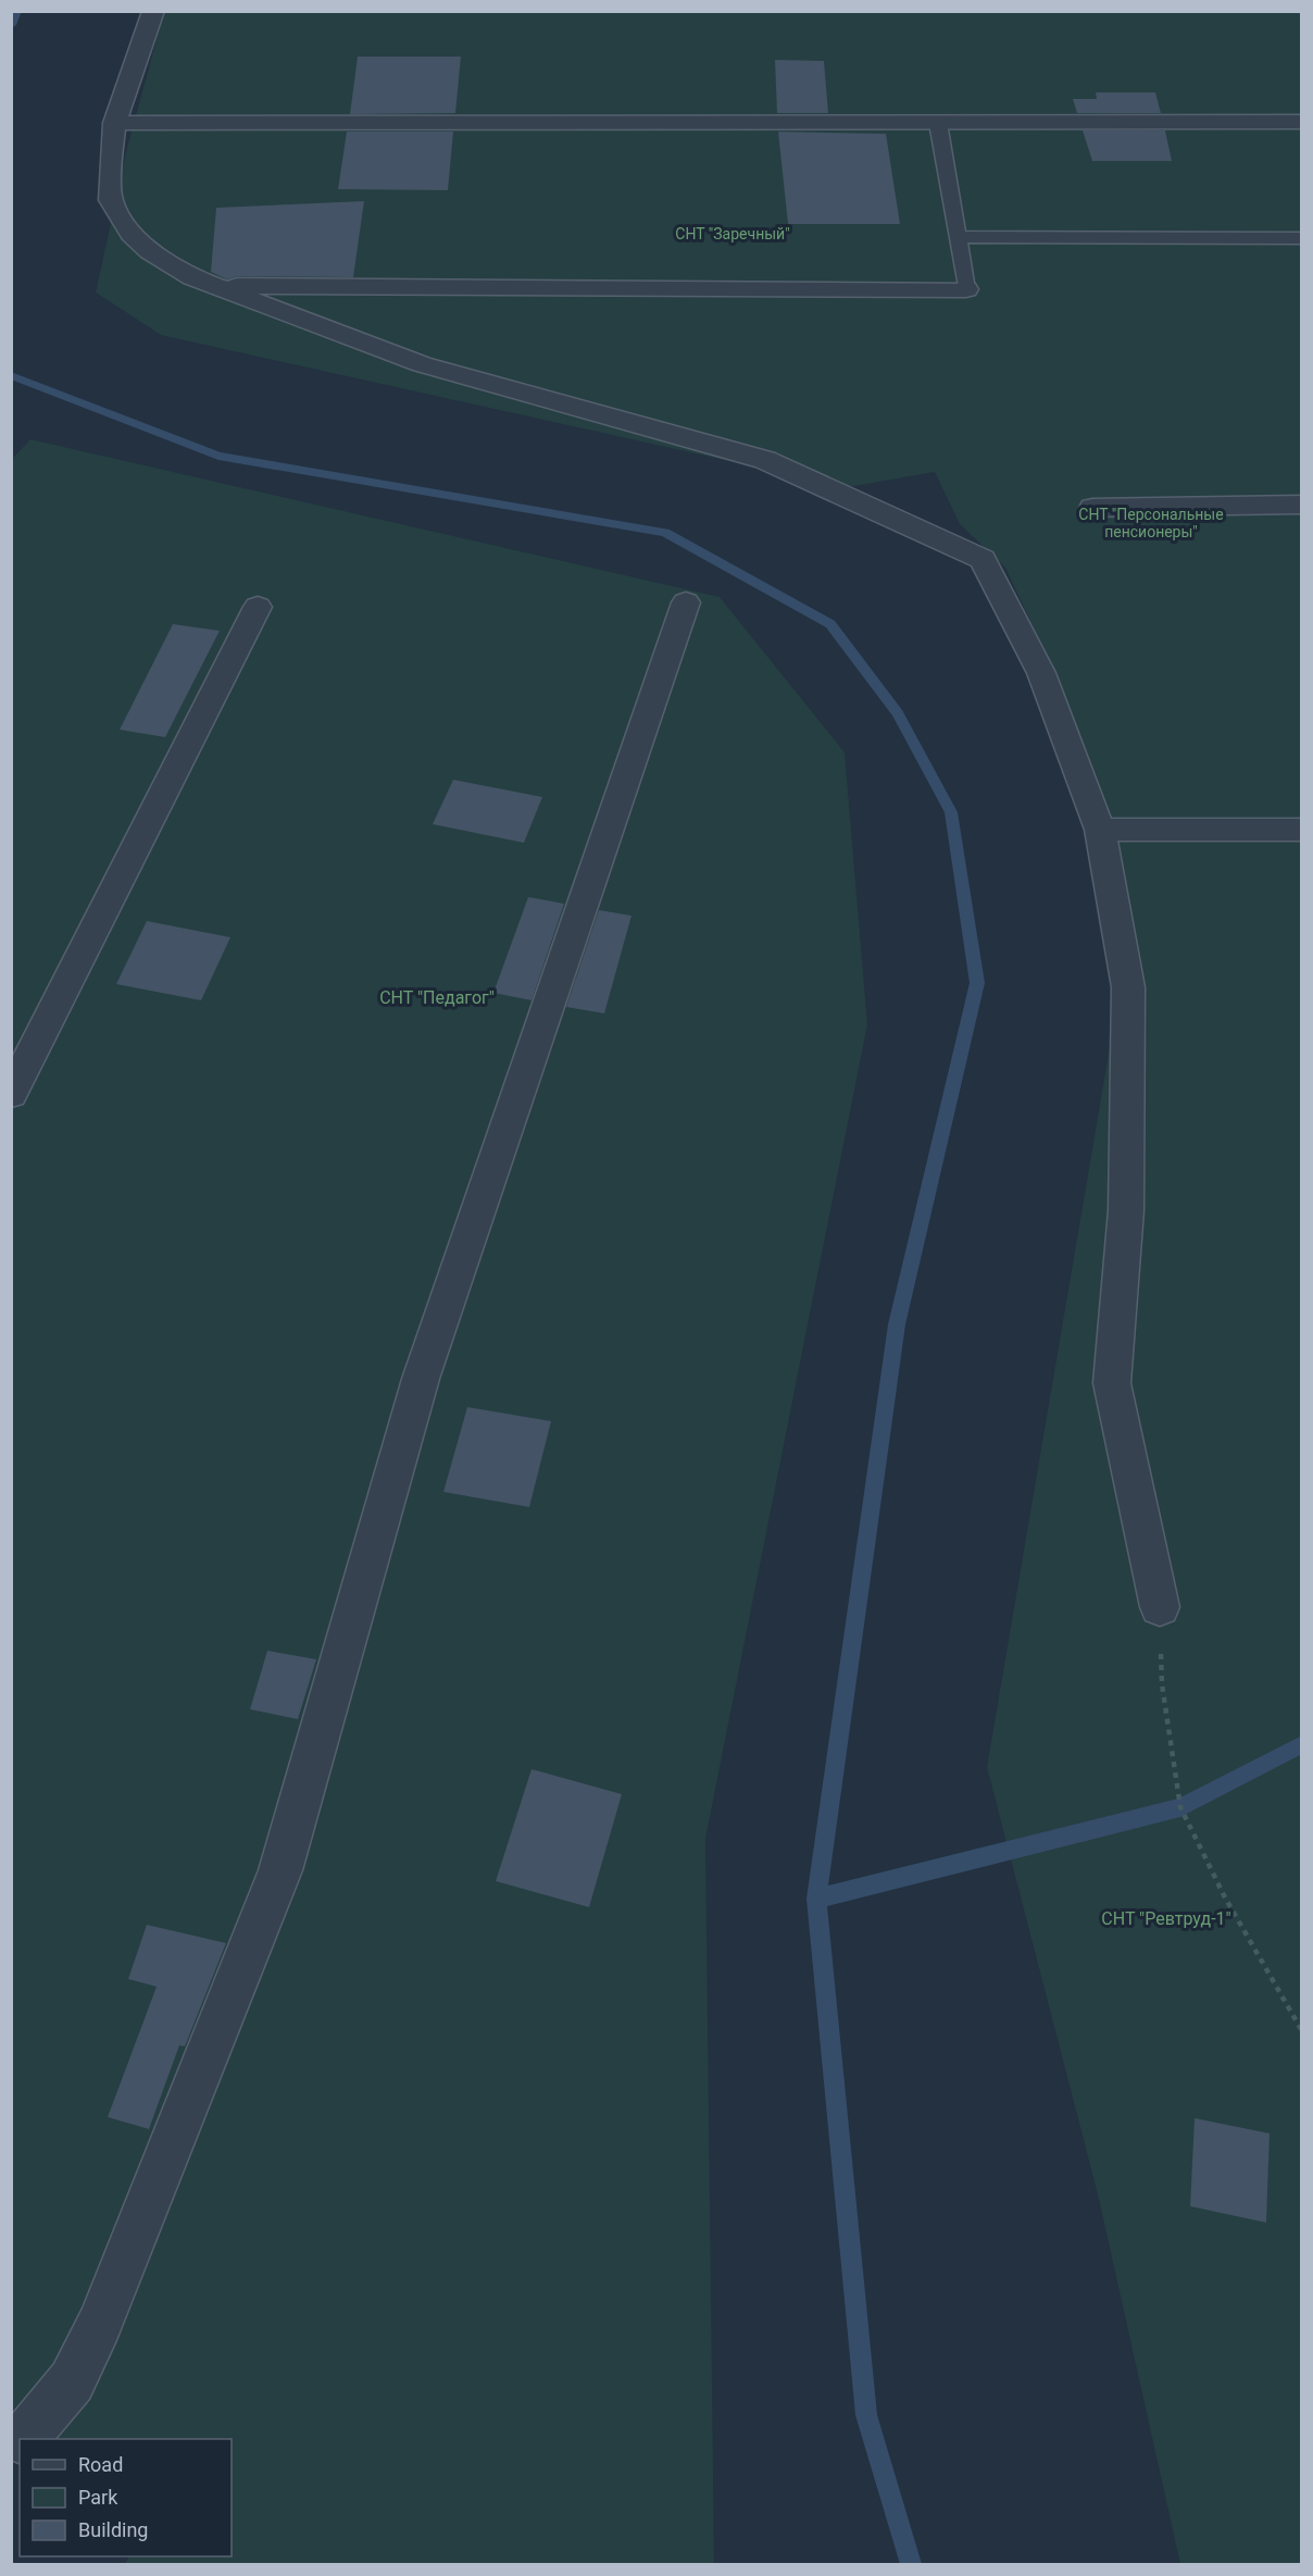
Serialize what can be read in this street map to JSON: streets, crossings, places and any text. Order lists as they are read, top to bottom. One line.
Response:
{"parks":["СНТ \"Заречный\"","СНТ \"Персональные пенсионеры\"","СНТ \"Педагог\"","СНТ \"Ревтруд-1\""],"legend":["Road","Park","Building"]}
